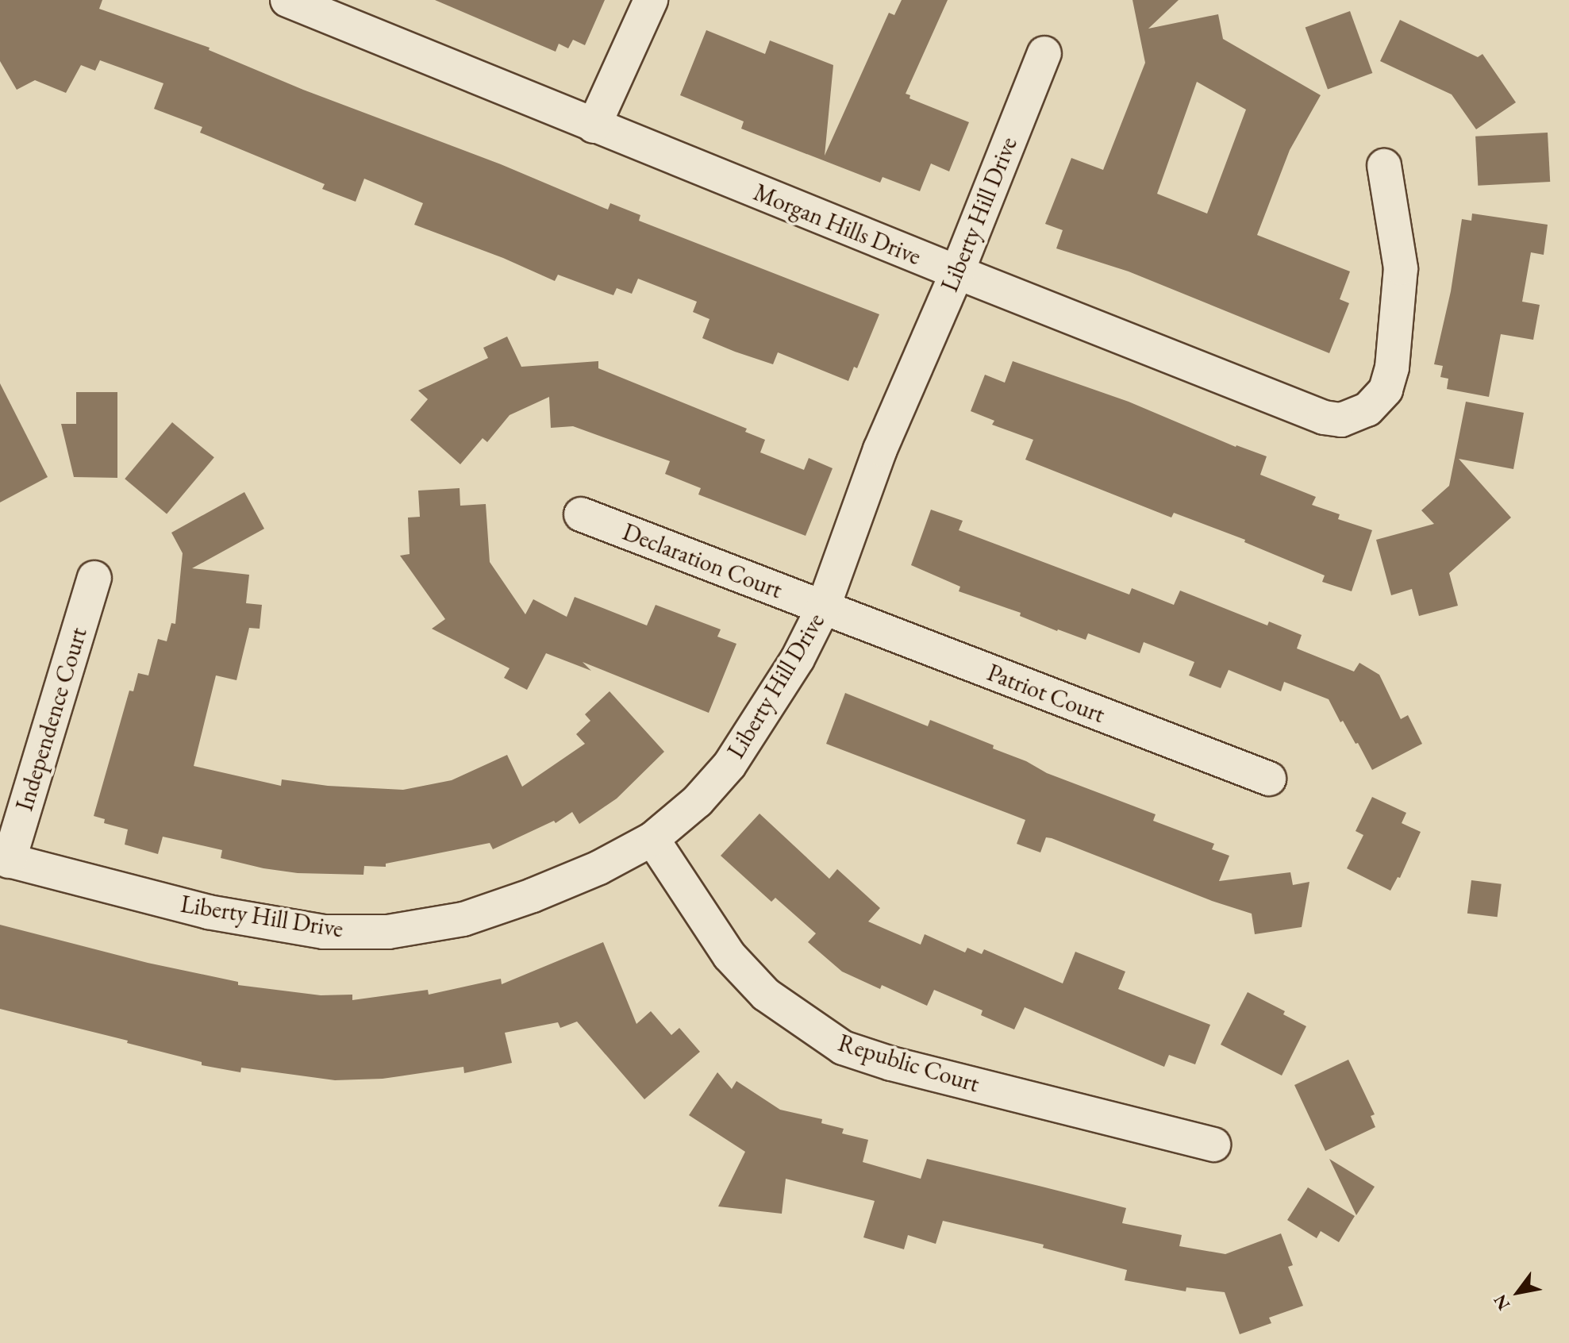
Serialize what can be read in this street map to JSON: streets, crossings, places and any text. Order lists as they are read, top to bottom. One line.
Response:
{"streets":{"street":["Liberty Hill Drive","Morgan Hills Drive","Declaration Court","Patriot Court","Independence Court","Republic Court"]},"crossings":[["Liberty Hill Drive","Morgan Hills Drive"],["Liberty Hill Drive","Declaration Court"],["Liberty Hill Drive","Patriot Court"],["Liberty Hill Drive","Independence Court"],["Liberty Hill Drive","Republic Court"],["Declaration Court","Patriot Court"]],"north":"bottom left"}
